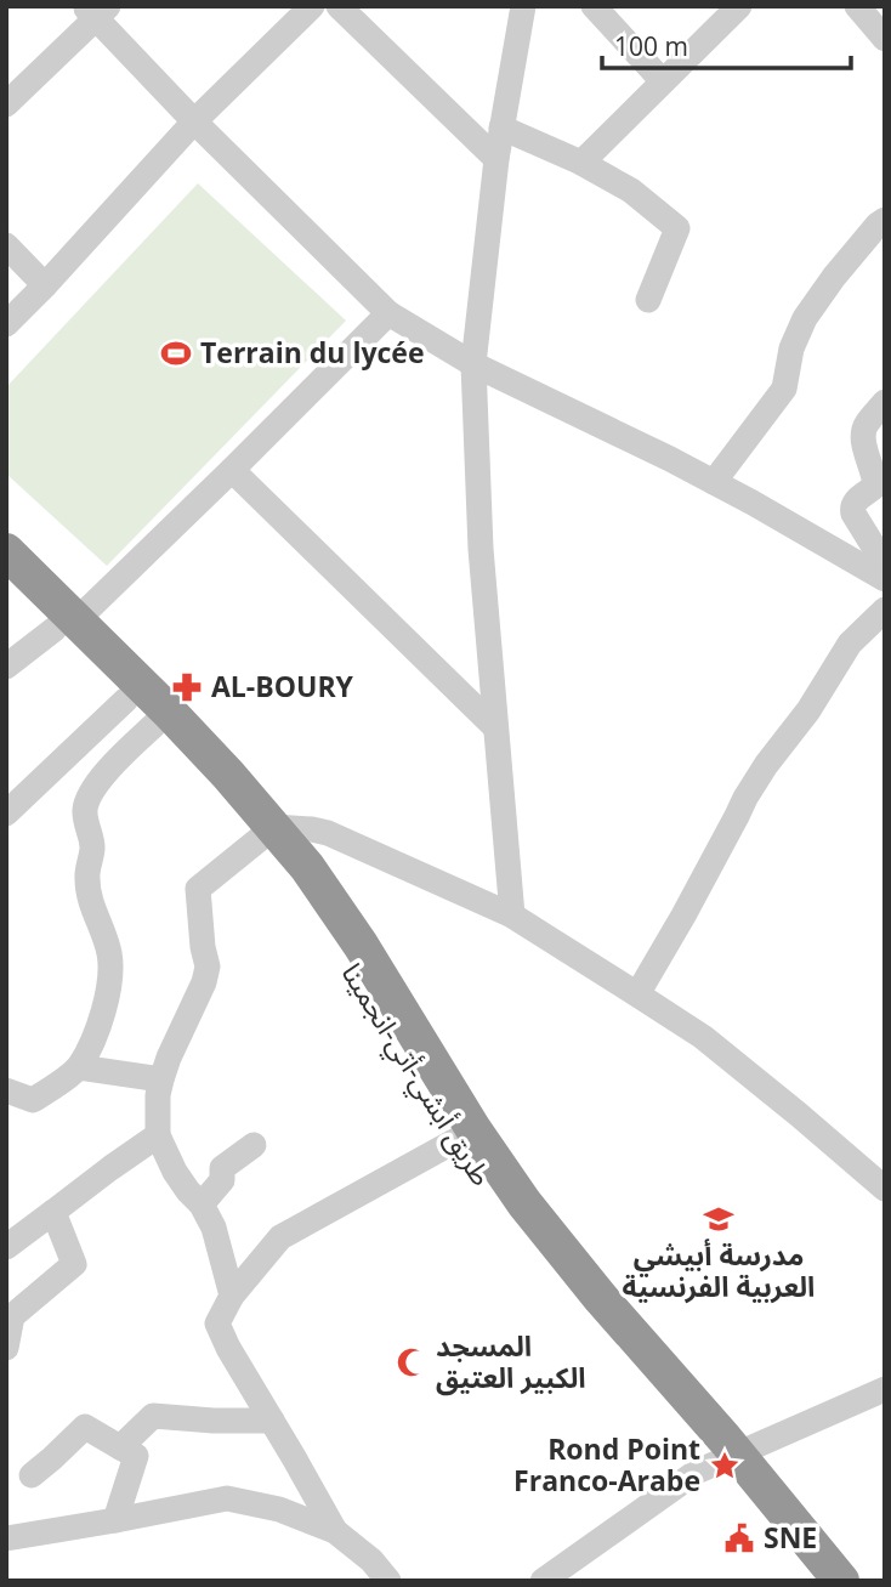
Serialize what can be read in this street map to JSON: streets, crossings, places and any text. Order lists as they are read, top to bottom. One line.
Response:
{"streets":{"highway":["طريق أبشي-أتي-انجمينا"]},"places":{"sports":["Terrain du lycée"],"pharmacy":["AL-BOURY"],"school or university":["مدرسة أبيشي العربية الفرنسية"],"mosque":["المسجد الكبير العتيق"],"place":["Rond Point Franco-Arabe"],"public building":["SNE"]},"scale_bar":"100 m"}
